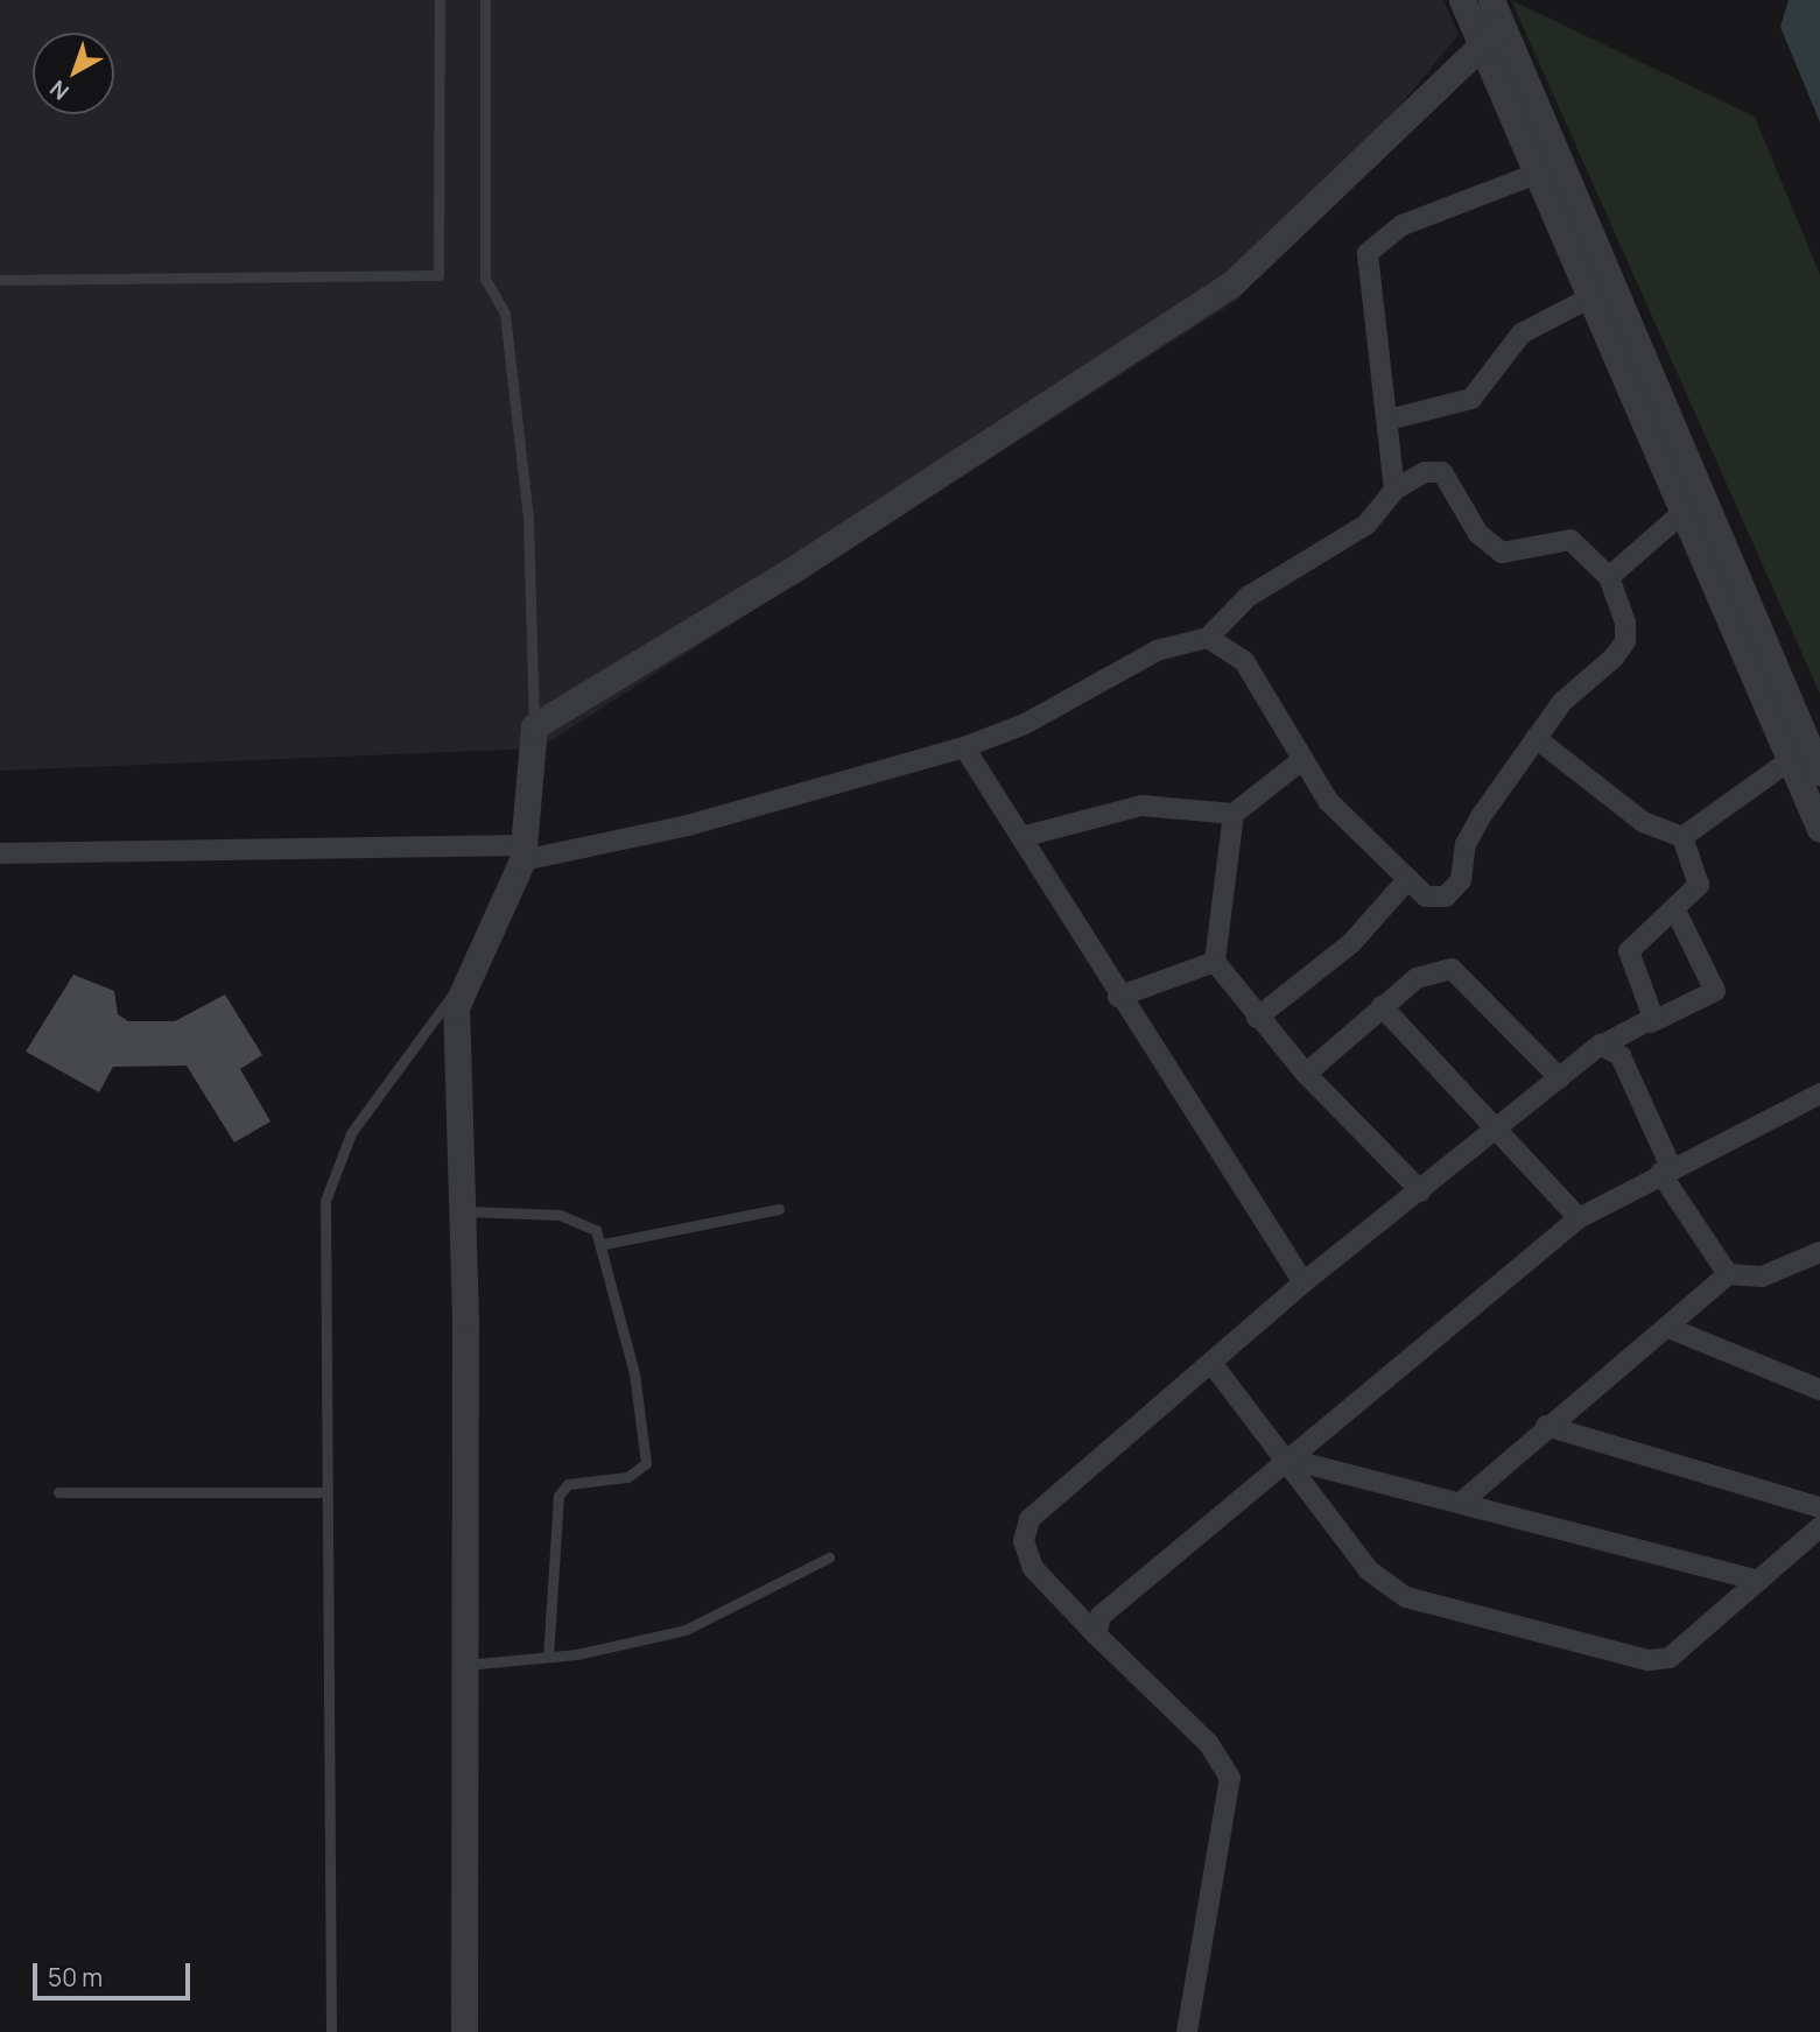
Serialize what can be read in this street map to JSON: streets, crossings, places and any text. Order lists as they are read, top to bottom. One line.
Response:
{"scale_bar":"50 m","north":"bottom left"}
